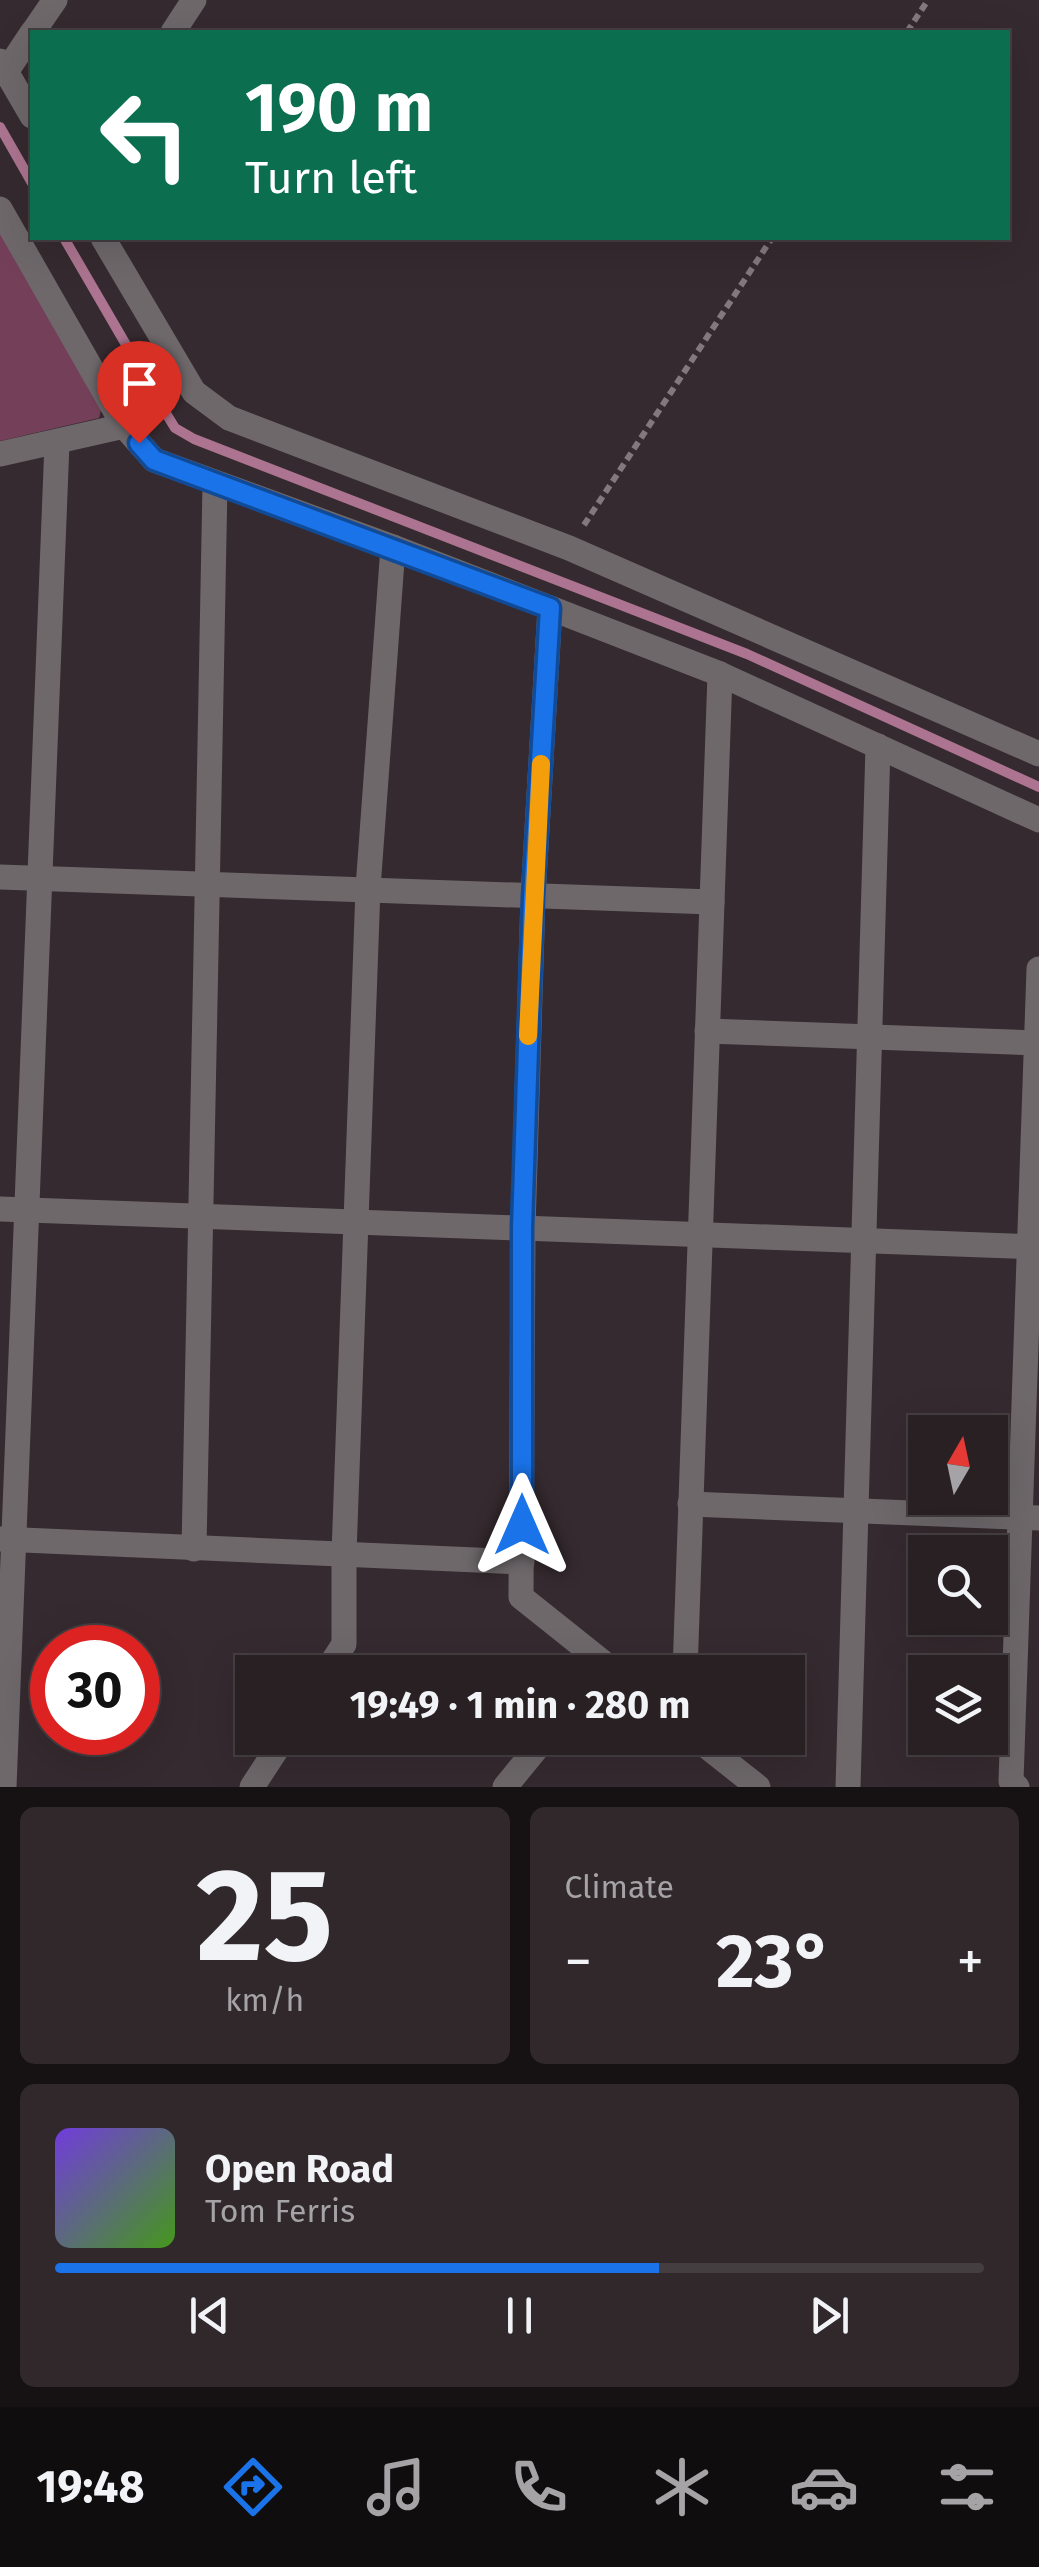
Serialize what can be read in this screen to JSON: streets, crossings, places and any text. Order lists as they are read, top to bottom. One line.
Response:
{"north":"top","page":{"turn":["190 m","Turn left"],"limit":"30","trip":"19:49 · 1 min · 280 m","tile":[["25","km/h"],"Climate"],"heat":["−","23°","+"],"song":["Open Road","Tom Ferris"],"tabs":"19:48"}}
